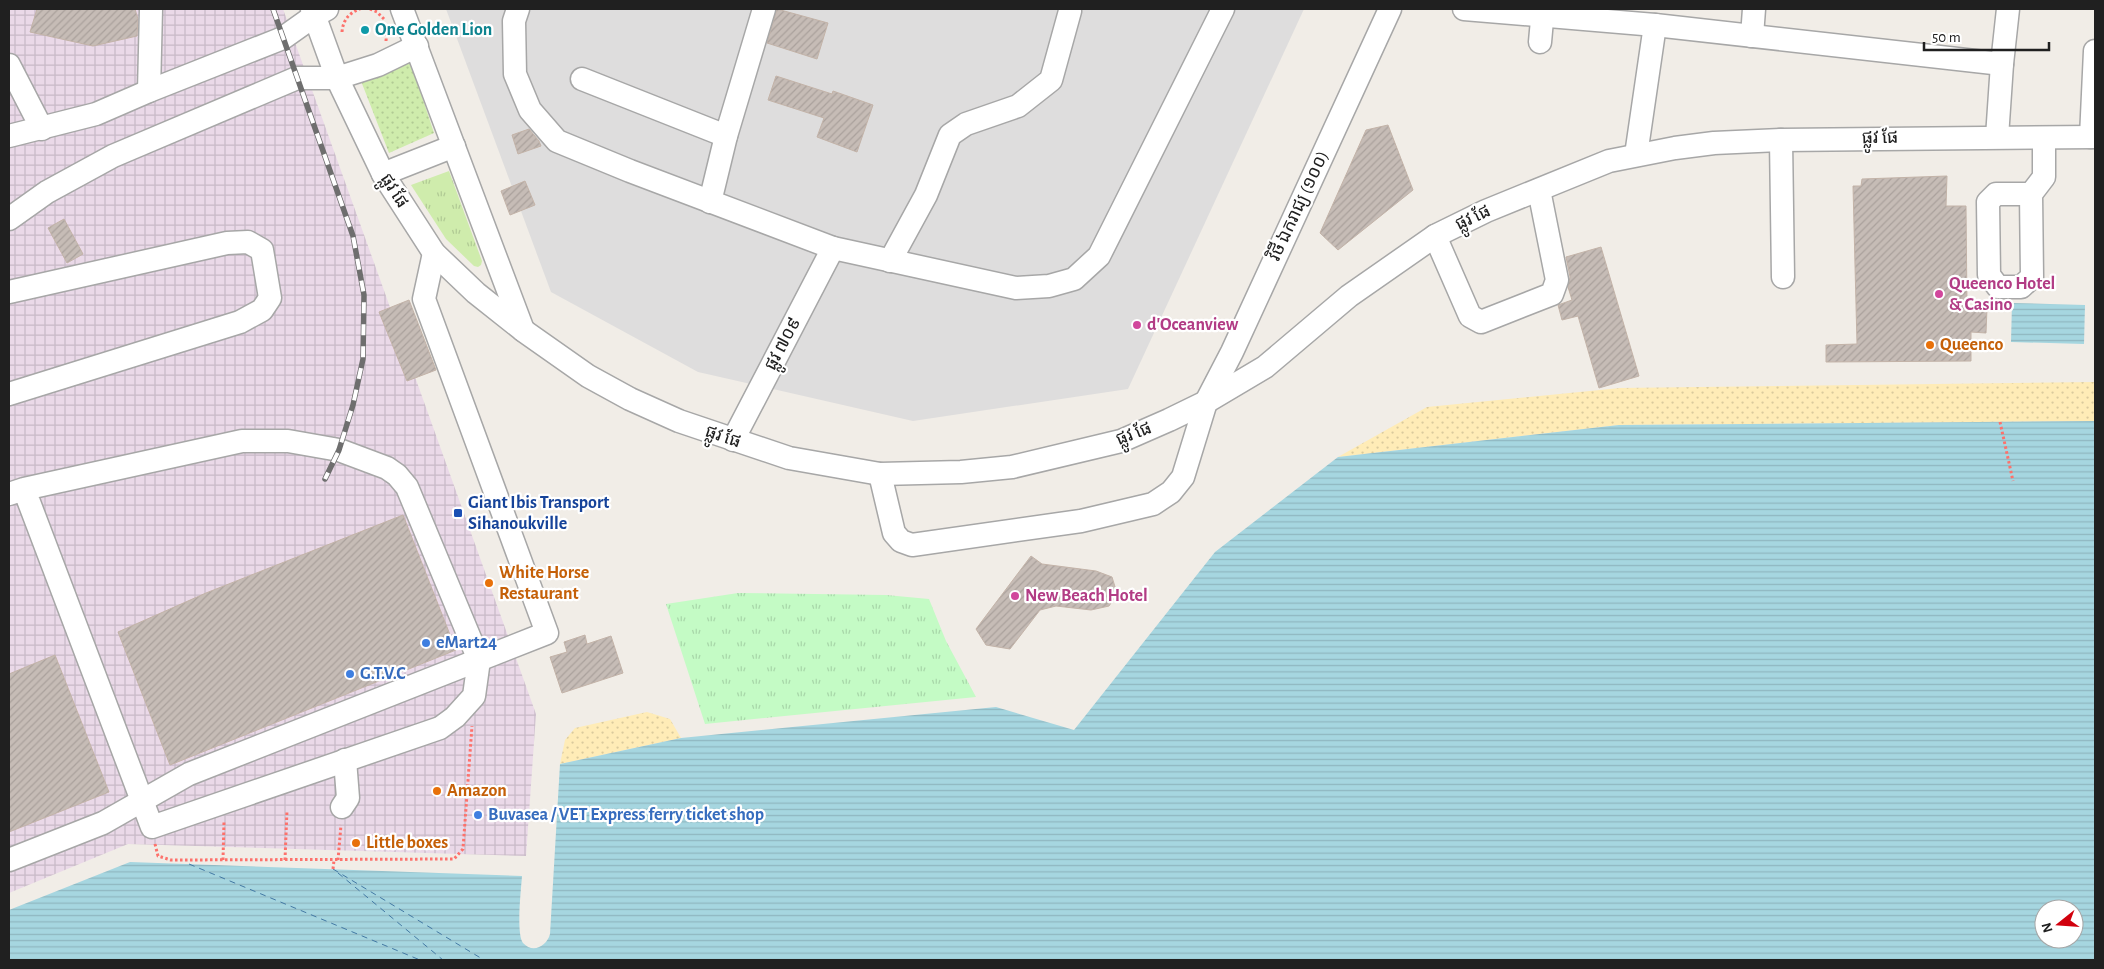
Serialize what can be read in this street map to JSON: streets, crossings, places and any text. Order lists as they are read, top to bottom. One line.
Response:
{"streets":{"street":["ផ្លូវ ផែ","វិថី ឯករាជ្យ (១០០)","ផ្លូវ ៧០៩"]},"crossings":[["ផ្លូវ ផែ","វិថី ឯករាជ្យ (១០០)"],["ផ្លូវ ផែ","ផ្លូវ ៧០៩"]],"places":{"other":["One Golden Lion","Queenco Hotel & Casino","d'Oceanview","Queenco","White Horse Restaurant","New Beach Hotel","eMart24","G.T.V.C","Amazon","Buvasea / VET Express ferry ticket shop","Little boxes"],"transit":["Giant Ibis Transport Sihanoukville"]},"scale_bar":"50 m","north":"left"}
